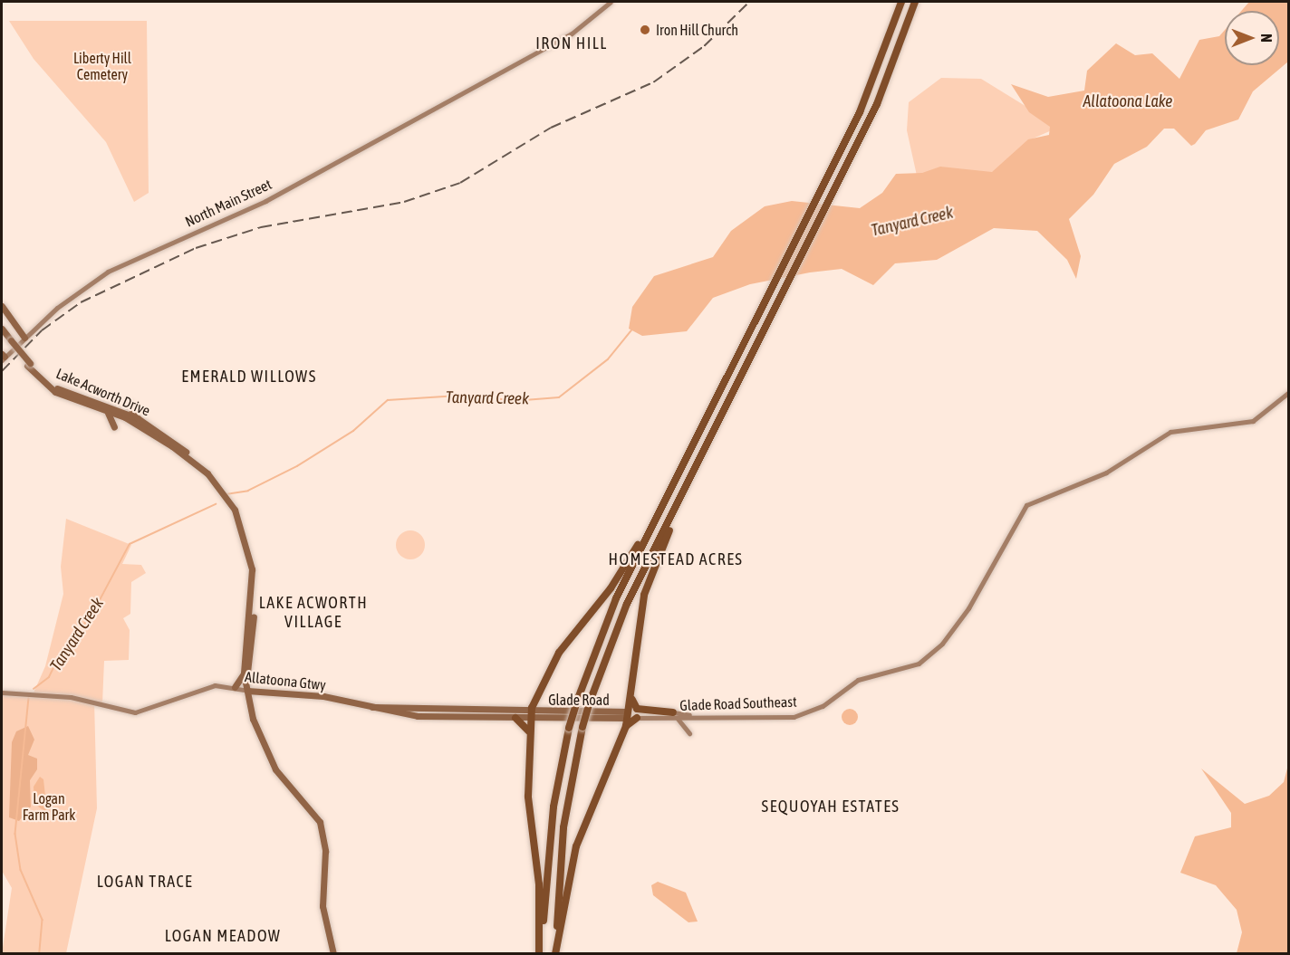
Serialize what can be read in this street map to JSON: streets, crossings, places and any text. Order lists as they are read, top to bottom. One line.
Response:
{"streets":{"main road":["Lake Acworth Drive","Allatoona Gtwy","Glade Road"],"street":["North Main Street","Glade Road Southeast"]},"crossings":[["Lake Acworth Drive","Allatoona Gtwy"]],"districts":["IRON HILL","EMERALD WILLOWS","HOMESTEAD ACRES","LAKE ACWORTH VILLAGE","SEQUOYAH ESTATES","LOGAN TRACE","LOGAN MEADOW"],"water":["Allatoona Lake","Tanyard Creek"],"parks":["Liberty Hill Cemetery","Logan Farm Park"],"places":["Iron Hill Church"],"north":"right"}
